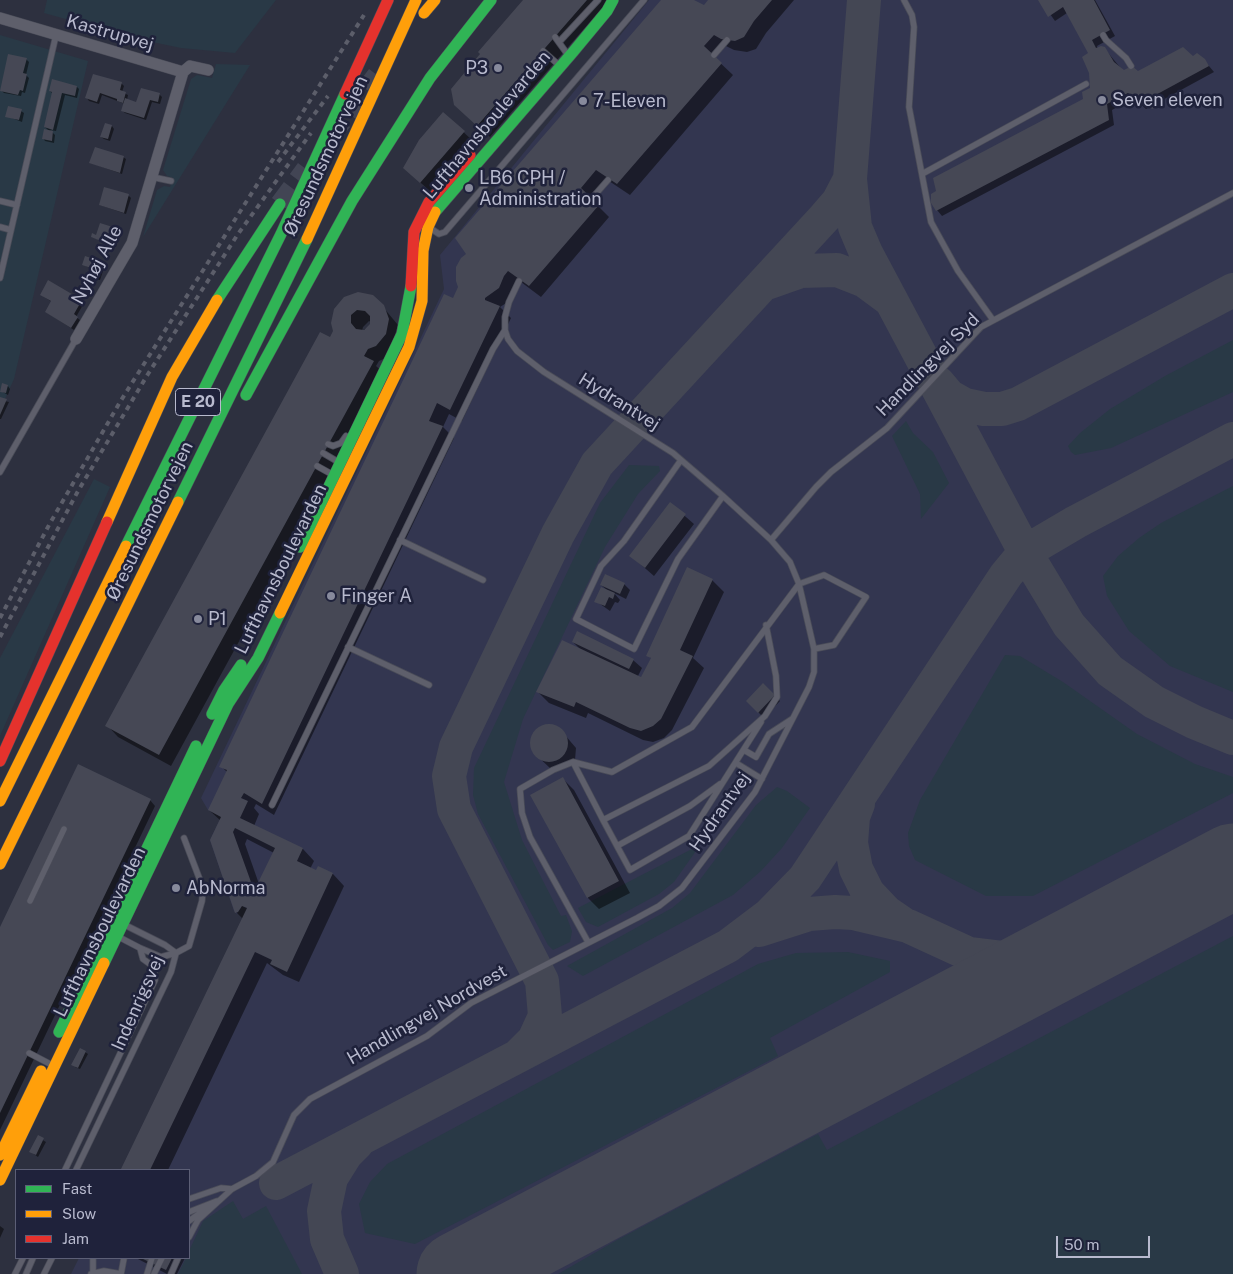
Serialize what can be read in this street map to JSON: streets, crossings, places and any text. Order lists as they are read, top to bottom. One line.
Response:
{"streets":{"main road":["Lufthavnsboulevarden","Øresundsmotorvejen","E 20"],"street":["Kastrupvej","Nyhøj Alle"],"lane":["Handlingvej Syd","Hydrantvej","Indenrigsvej","Handlingvej Nordvest"]},"crossings":[["Kastrupvej","Nyhøj Alle"],["Lufthavnsboulevarden","Indenrigsvej"],["Handlingvej Syd","Hydrantvej"],["Hydrantvej","Handlingvej Nordvest"]],"places":["P3","Seven eleven","7-Eleven","LB6 CPH / Administration","Finger A","P1","AbNorma"],"legend":["Fast","Slow","Jam"],"scale_bar":"50 m"}
